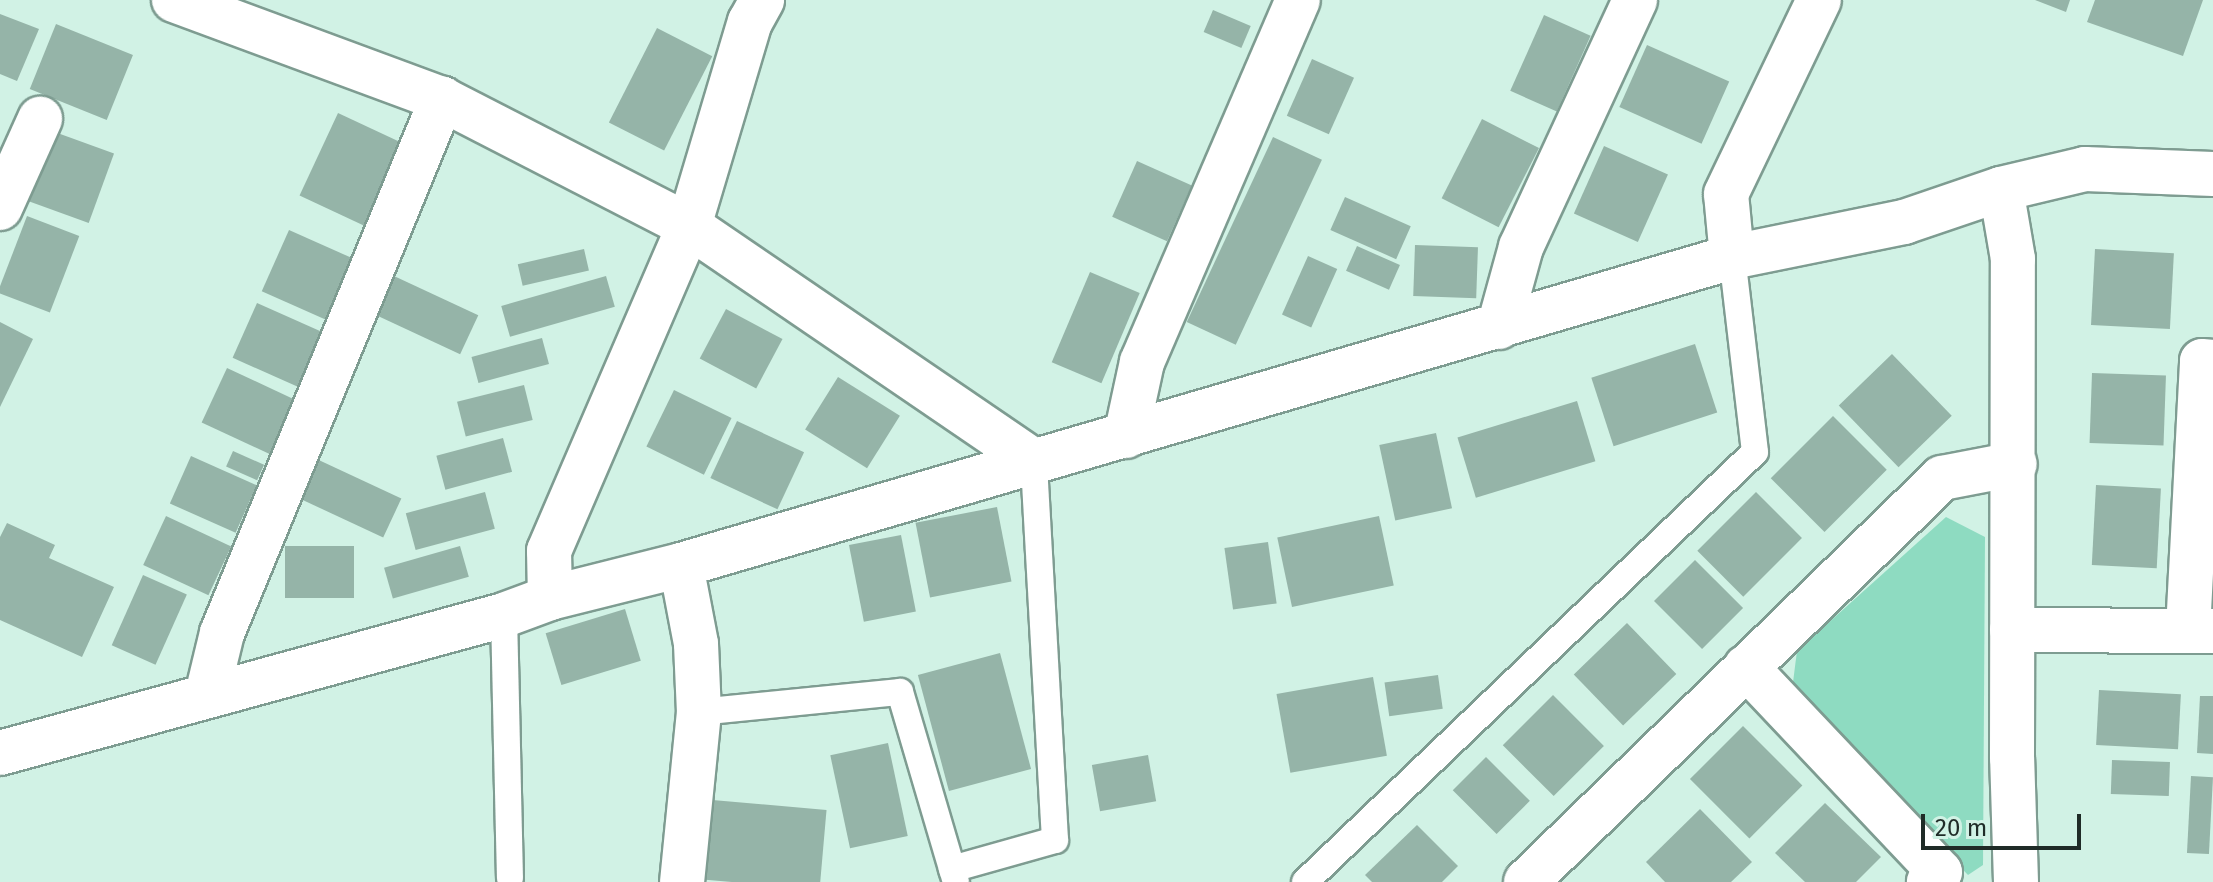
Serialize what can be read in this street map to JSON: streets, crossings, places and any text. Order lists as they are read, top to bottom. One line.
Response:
{"scale_bar":"20 m"}
